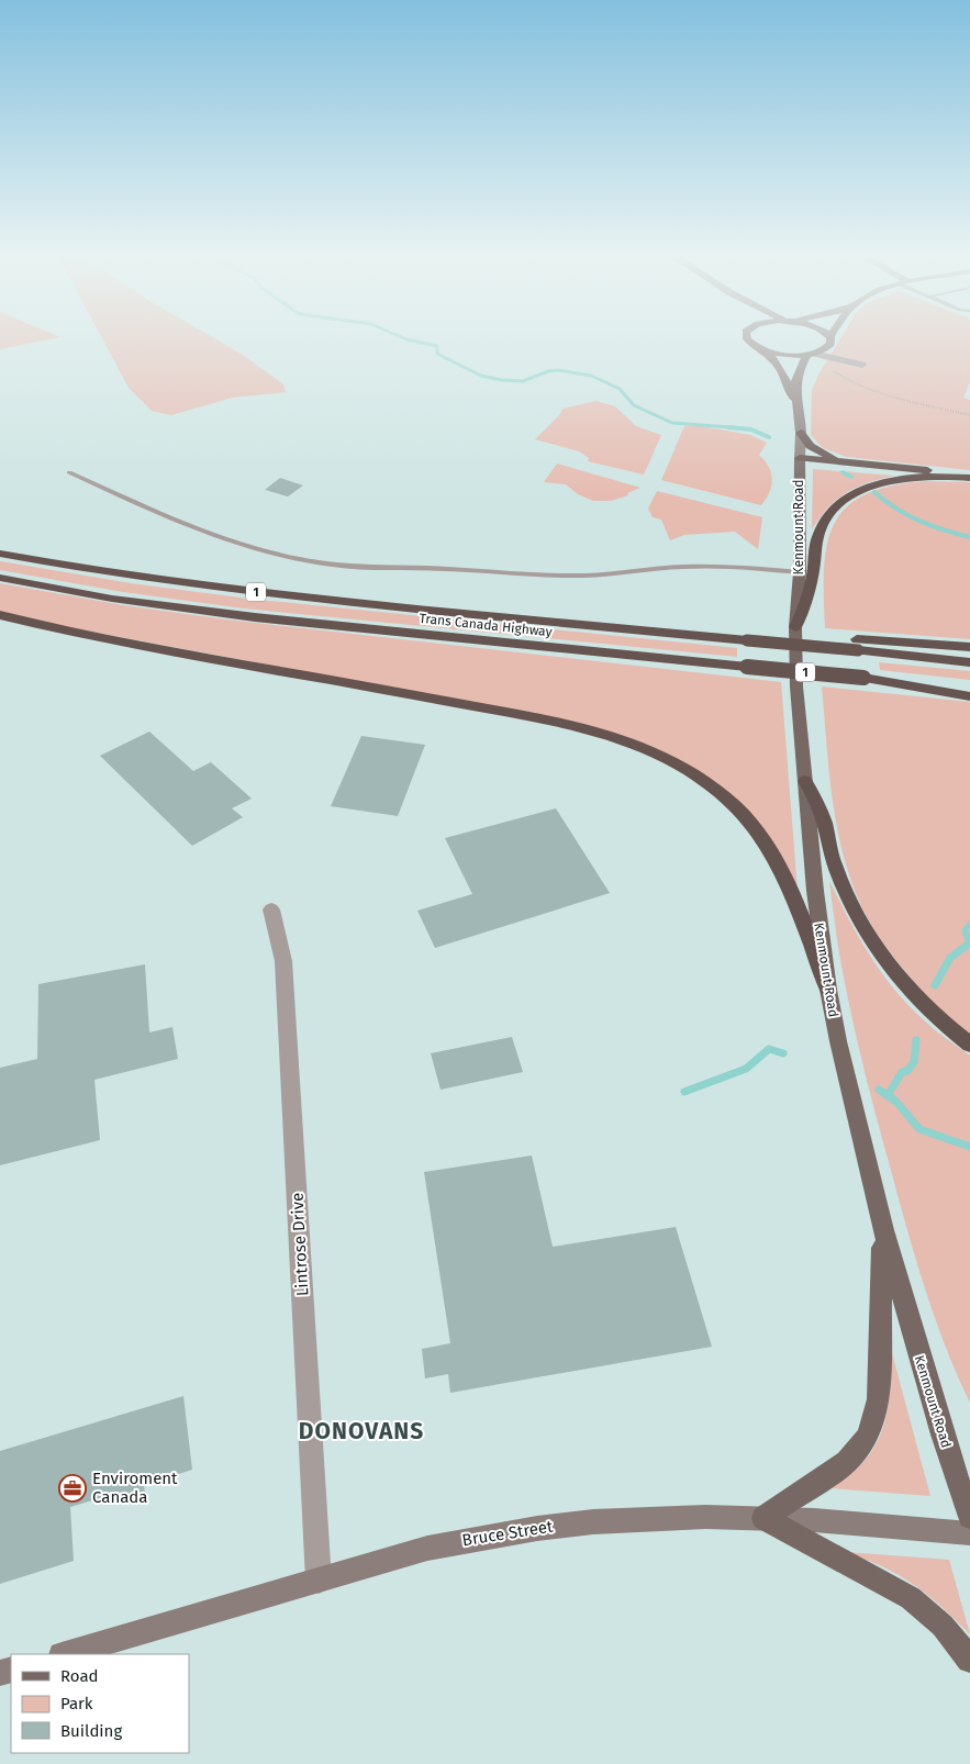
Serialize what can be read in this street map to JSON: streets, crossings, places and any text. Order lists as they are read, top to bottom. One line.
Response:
{"streets":{"highway":["1","Trans Canada Highway"],"main road":["Kenmount Road","Bruce Street"],"street":["Lintrose Drive"]},"crossings":[["Lintrose Drive","Bruce Street"]],"districts":["DONOVANS"],"places":{"office":["Enviroment Canada"]},"legend":["Road","Park","Building"]}
